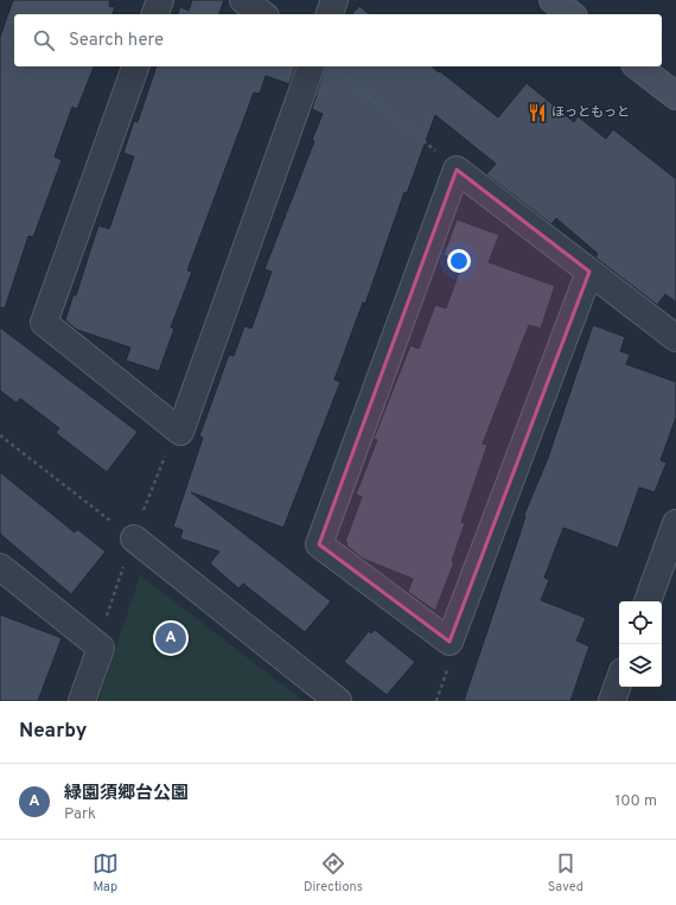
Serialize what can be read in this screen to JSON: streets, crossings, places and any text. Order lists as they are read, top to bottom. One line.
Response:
{"places":{"restaurant":["ほっともっと"]},"page":{"search":"Search here","pins":"A","heading":"Nearby","list":[{"mark":"A","name":"緑園須郷台公園","note":"Park","value":"100 m"}],"nav":["Map","Directions","Saved"]}}
